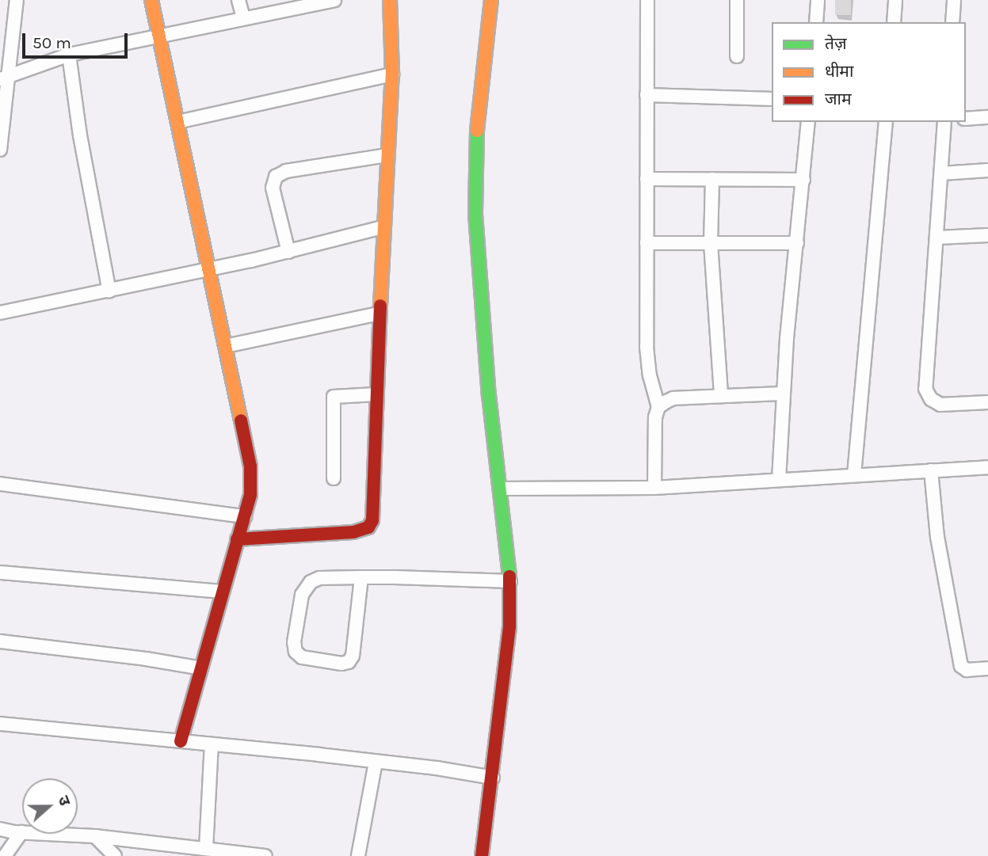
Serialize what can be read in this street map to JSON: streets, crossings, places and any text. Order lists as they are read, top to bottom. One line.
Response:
{"legend":["तेज़","धीमा","जाम"],"scale_bar":"50 m","north":"right"}
